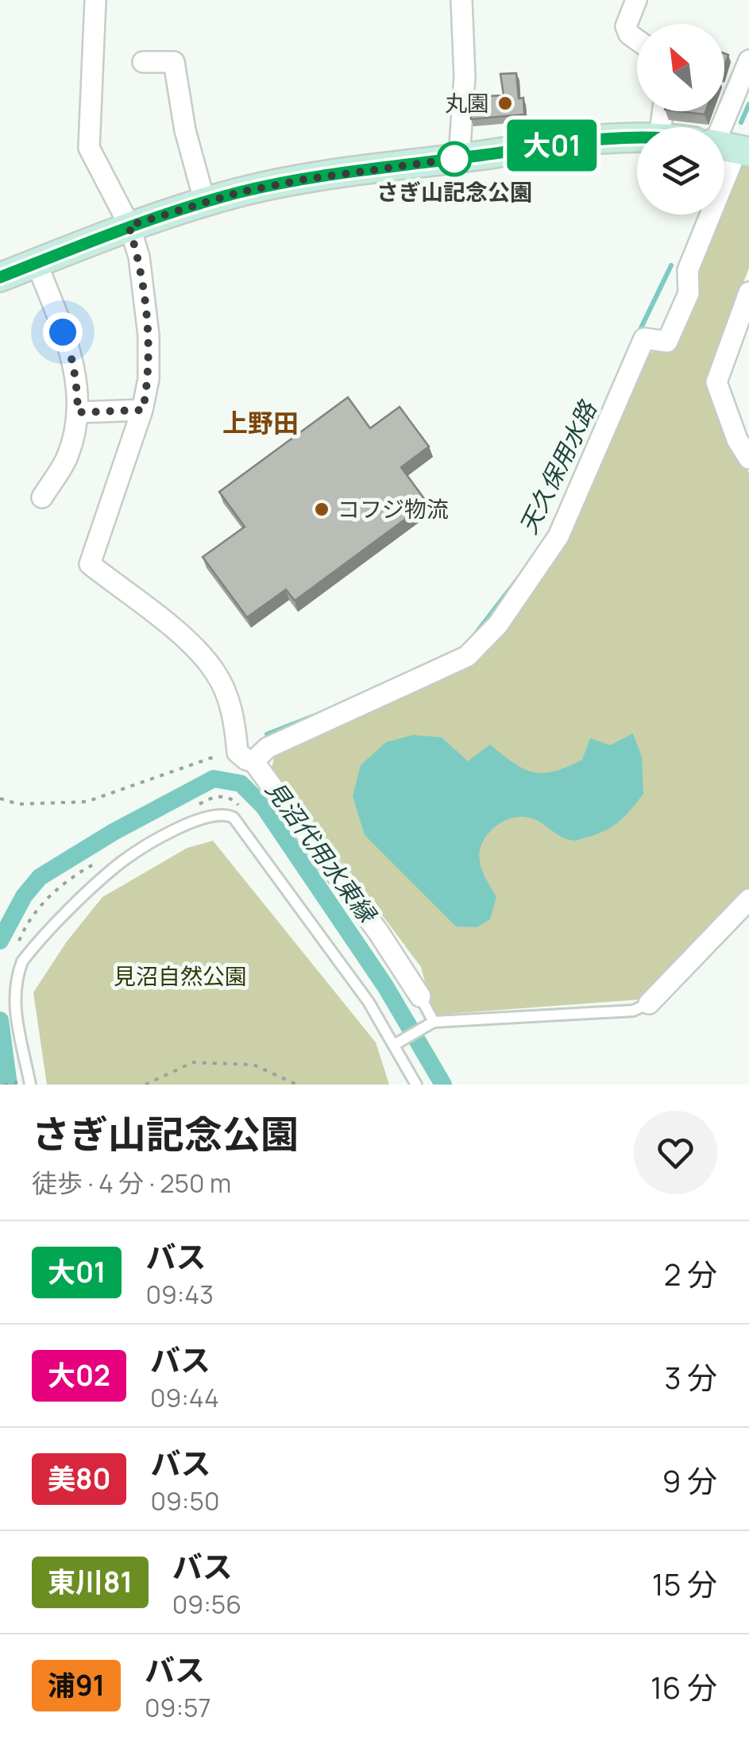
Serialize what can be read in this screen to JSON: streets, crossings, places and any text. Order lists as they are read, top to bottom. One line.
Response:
{"districts":["上野田"],"water":["天久保用水路","見沼代用水東縁"],"parks":["見沼自然公園"],"places":["丸園","さぎ山記念公園","コフジ物流"],"lines":["bus line 大01"],"north":"top left","page":{"on_map":"大01","heading":["さぎ山記念公園","徒歩 · 4 分 · 250 m"],"list":[{"mark":"大01","name":"バス","note":"09:43","value":"2 分"},{"mark":"大02","name":"バス","note":"09:44","value":"3 分"},{"mark":"美80","name":"バス","note":"09:50","value":"9 分"},{"mark":"東川81","name":"バス","note":"09:56","value":"15 分"},{"mark":"浦91","name":"バス","note":"09:57","value":"16 分"}]}}
